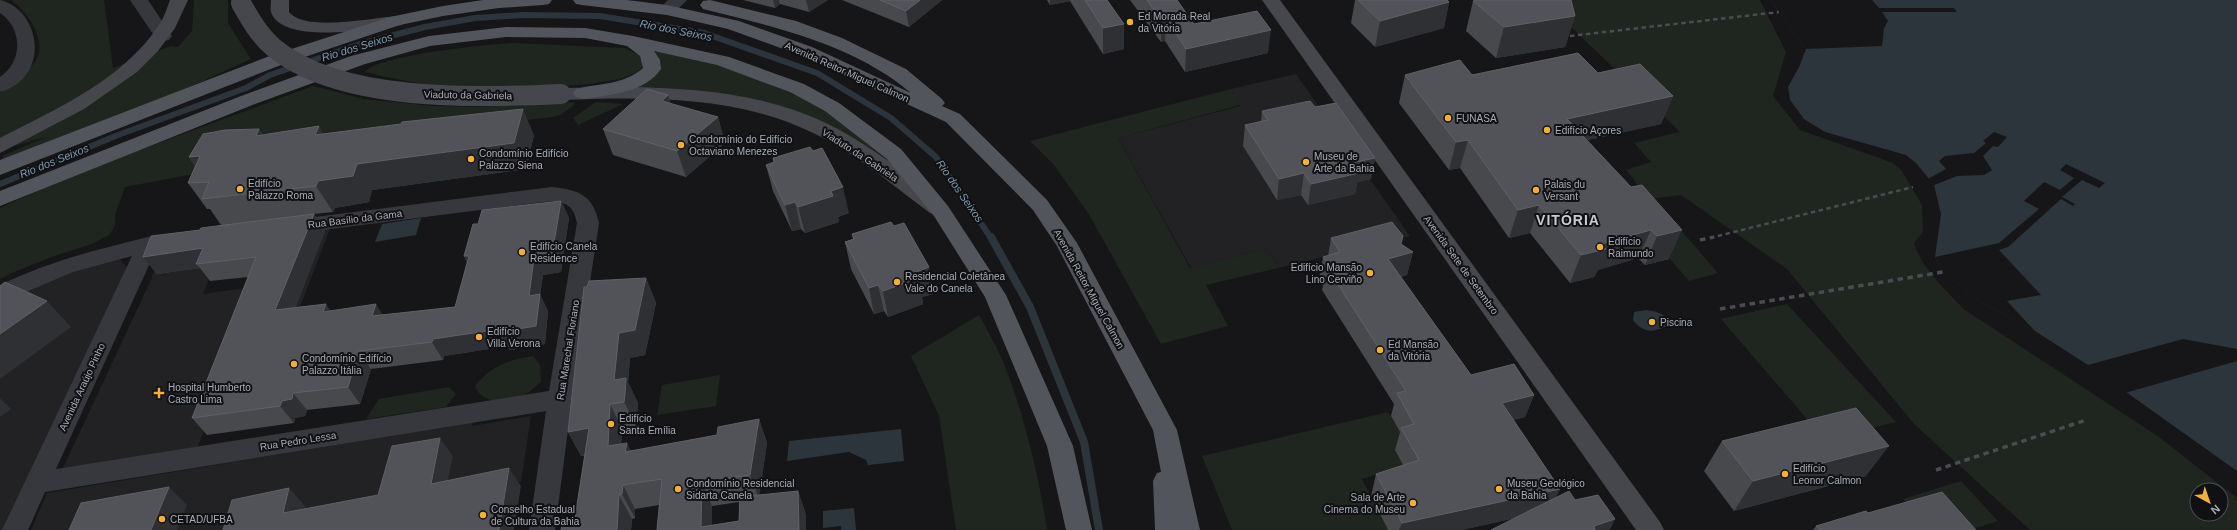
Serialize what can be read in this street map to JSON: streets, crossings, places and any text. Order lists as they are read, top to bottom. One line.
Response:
{"streets":{"main road":["Avenida Reitor Miguel Calmon","Viaduto da Gabriela","Avenida Sete de Setembro"],"street":["Rua Basílio da Gama","Rua Marechal Floriano","Avenida Araújo Pinho","Rua Pedro Lessa"]},"crossings":[["Rua Basílio da Gama","Rua Marechal Floriano"],["Rua Marechal Floriano","Rua Pedro Lessa"],["Avenida Araújo Pinho","Rua Pedro Lessa"]],"districts":["VITÓRIA"],"water":["Rio dos Seixos"],"places":{"other":["Ed Morada Real da Vitória","FUNASA","Edifício Açores","Condomínio do Edifício Octaviano Menezes","Condomínio Edifício Palazzo Siena","Museu de Arte da Bahia","Edifício Palazzo Roma","Palais du Versant","Edifício Raimundo","Edifício Canela Residence","Edifício Mansão Lino Cerviño","Residencial Coletânea Vale do Canela","Piscina","Edifício Villa Verona","Ed Mansão da Vitória","Condomínio Edifício Palazzo Itália","Edifício Santa Emília","Edifício Leonor Calmon","Condomínio Residencial Sidarta Canela","Museu Geológico da Bahia","Sala de Arte Cinema do Museu","Conselho Estadual de Cultura da Bahia","CETAD/UFBA"],"health":["Hospital Humberto Castro Lima"]},"north":"bottom right"}
